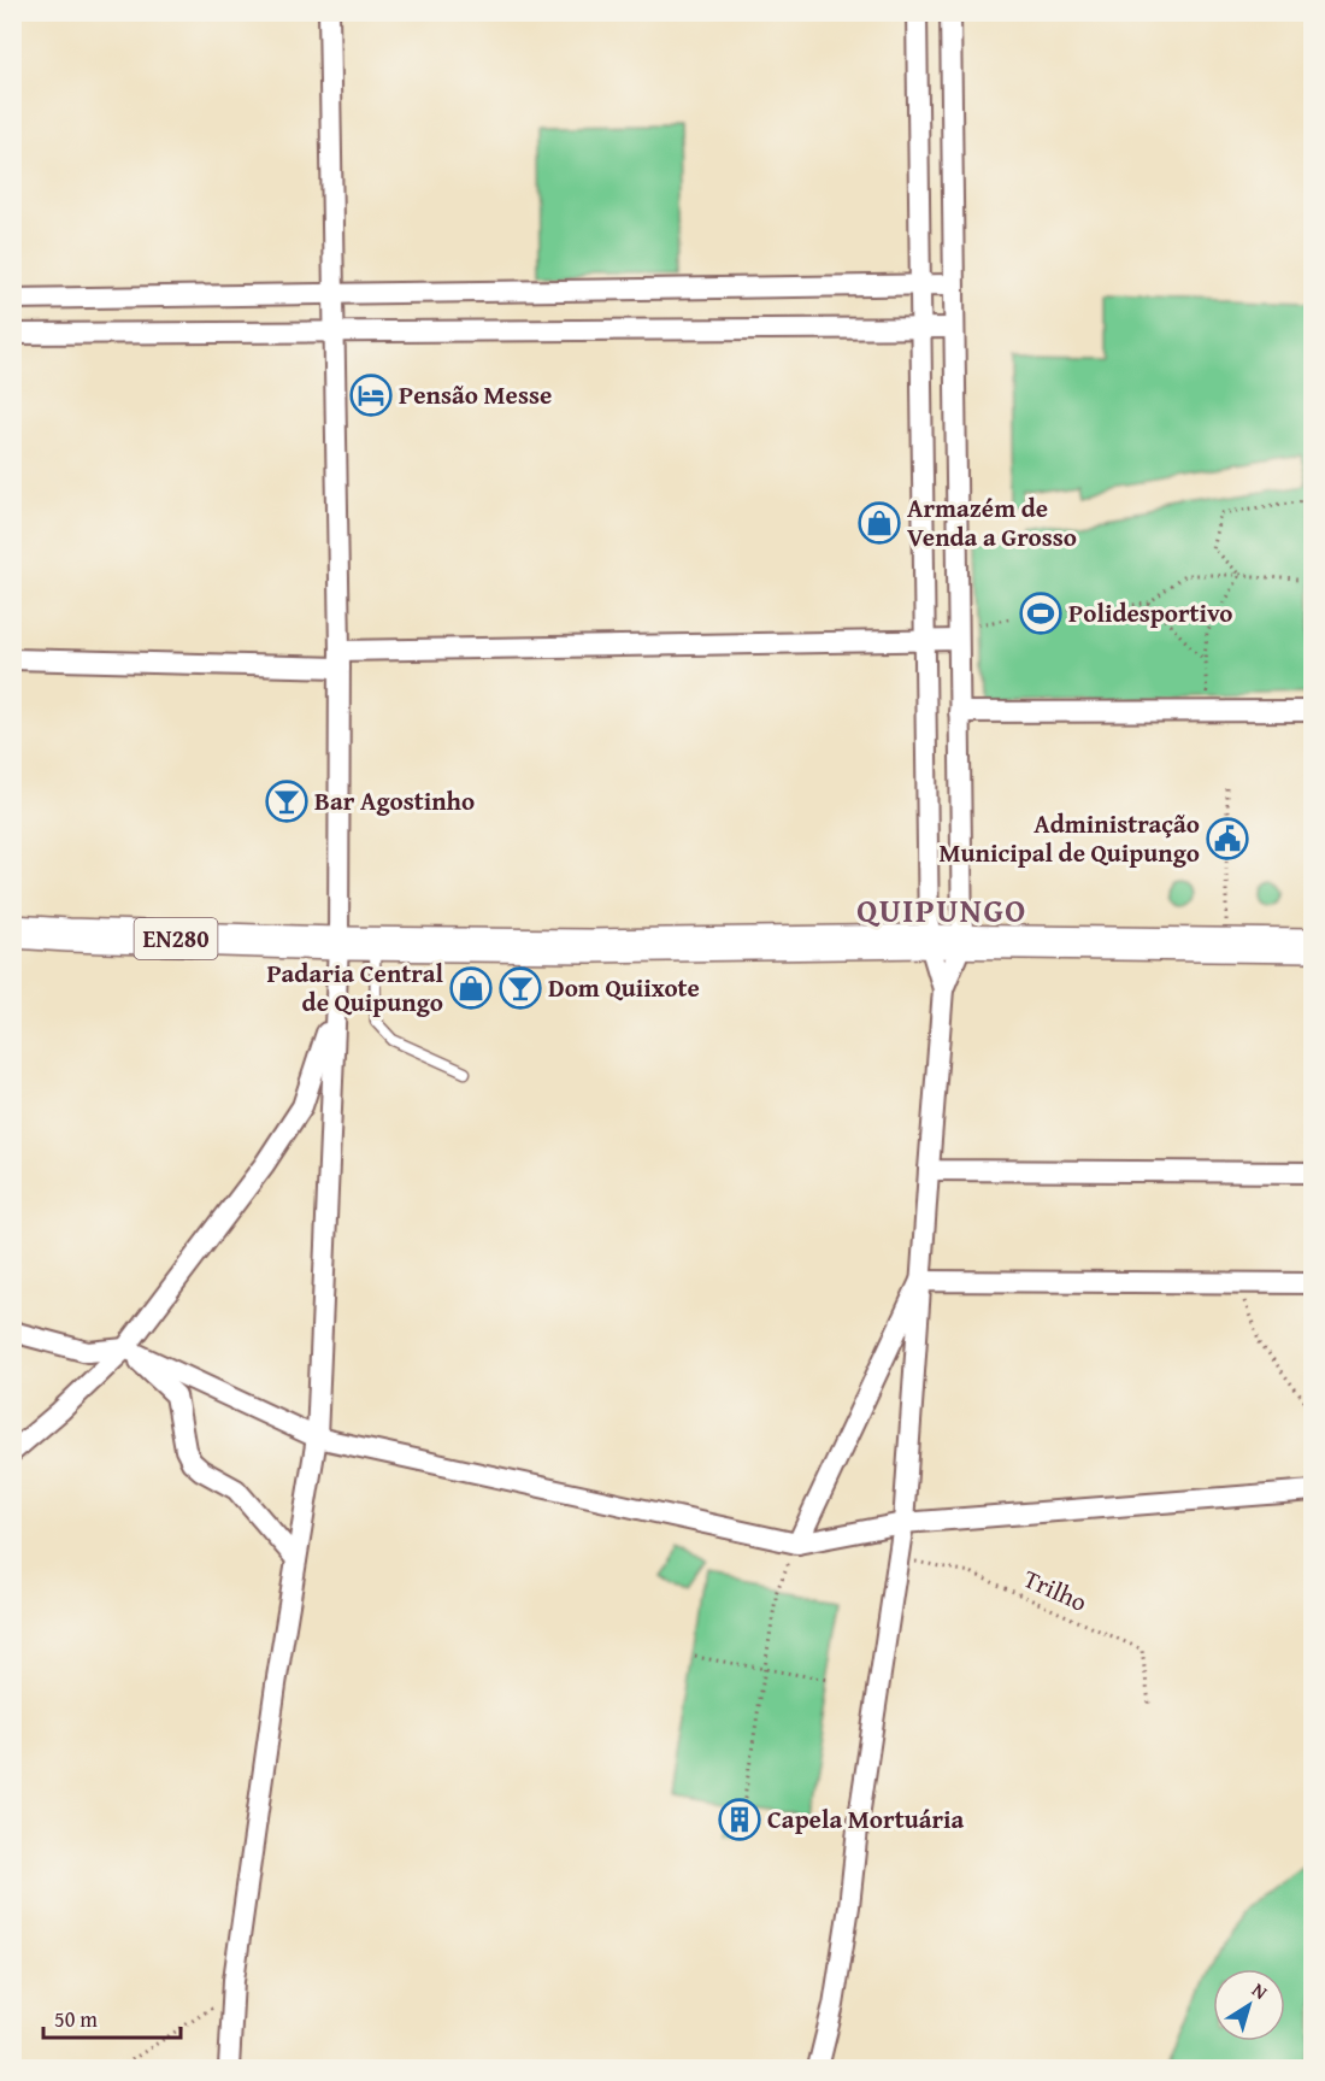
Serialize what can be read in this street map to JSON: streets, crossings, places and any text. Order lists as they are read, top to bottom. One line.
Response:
{"streets":{"main road":["EN280"],"path":["Trilho"]},"districts":["QUIPUNGO"],"places":{"hotel":["Pensão Messe"],"shop":["Armazém de Venda a Grosso","Padaria Central de Quipungo"],"sports":["Polidesportivo"],"bar":["Bar Agostinho","Dom Quiixote"],"public building":["Administração Municipal de Quipungo"],"building":["Capela Mortuária"]},"scale_bar":"50 m","north":"top right"}
